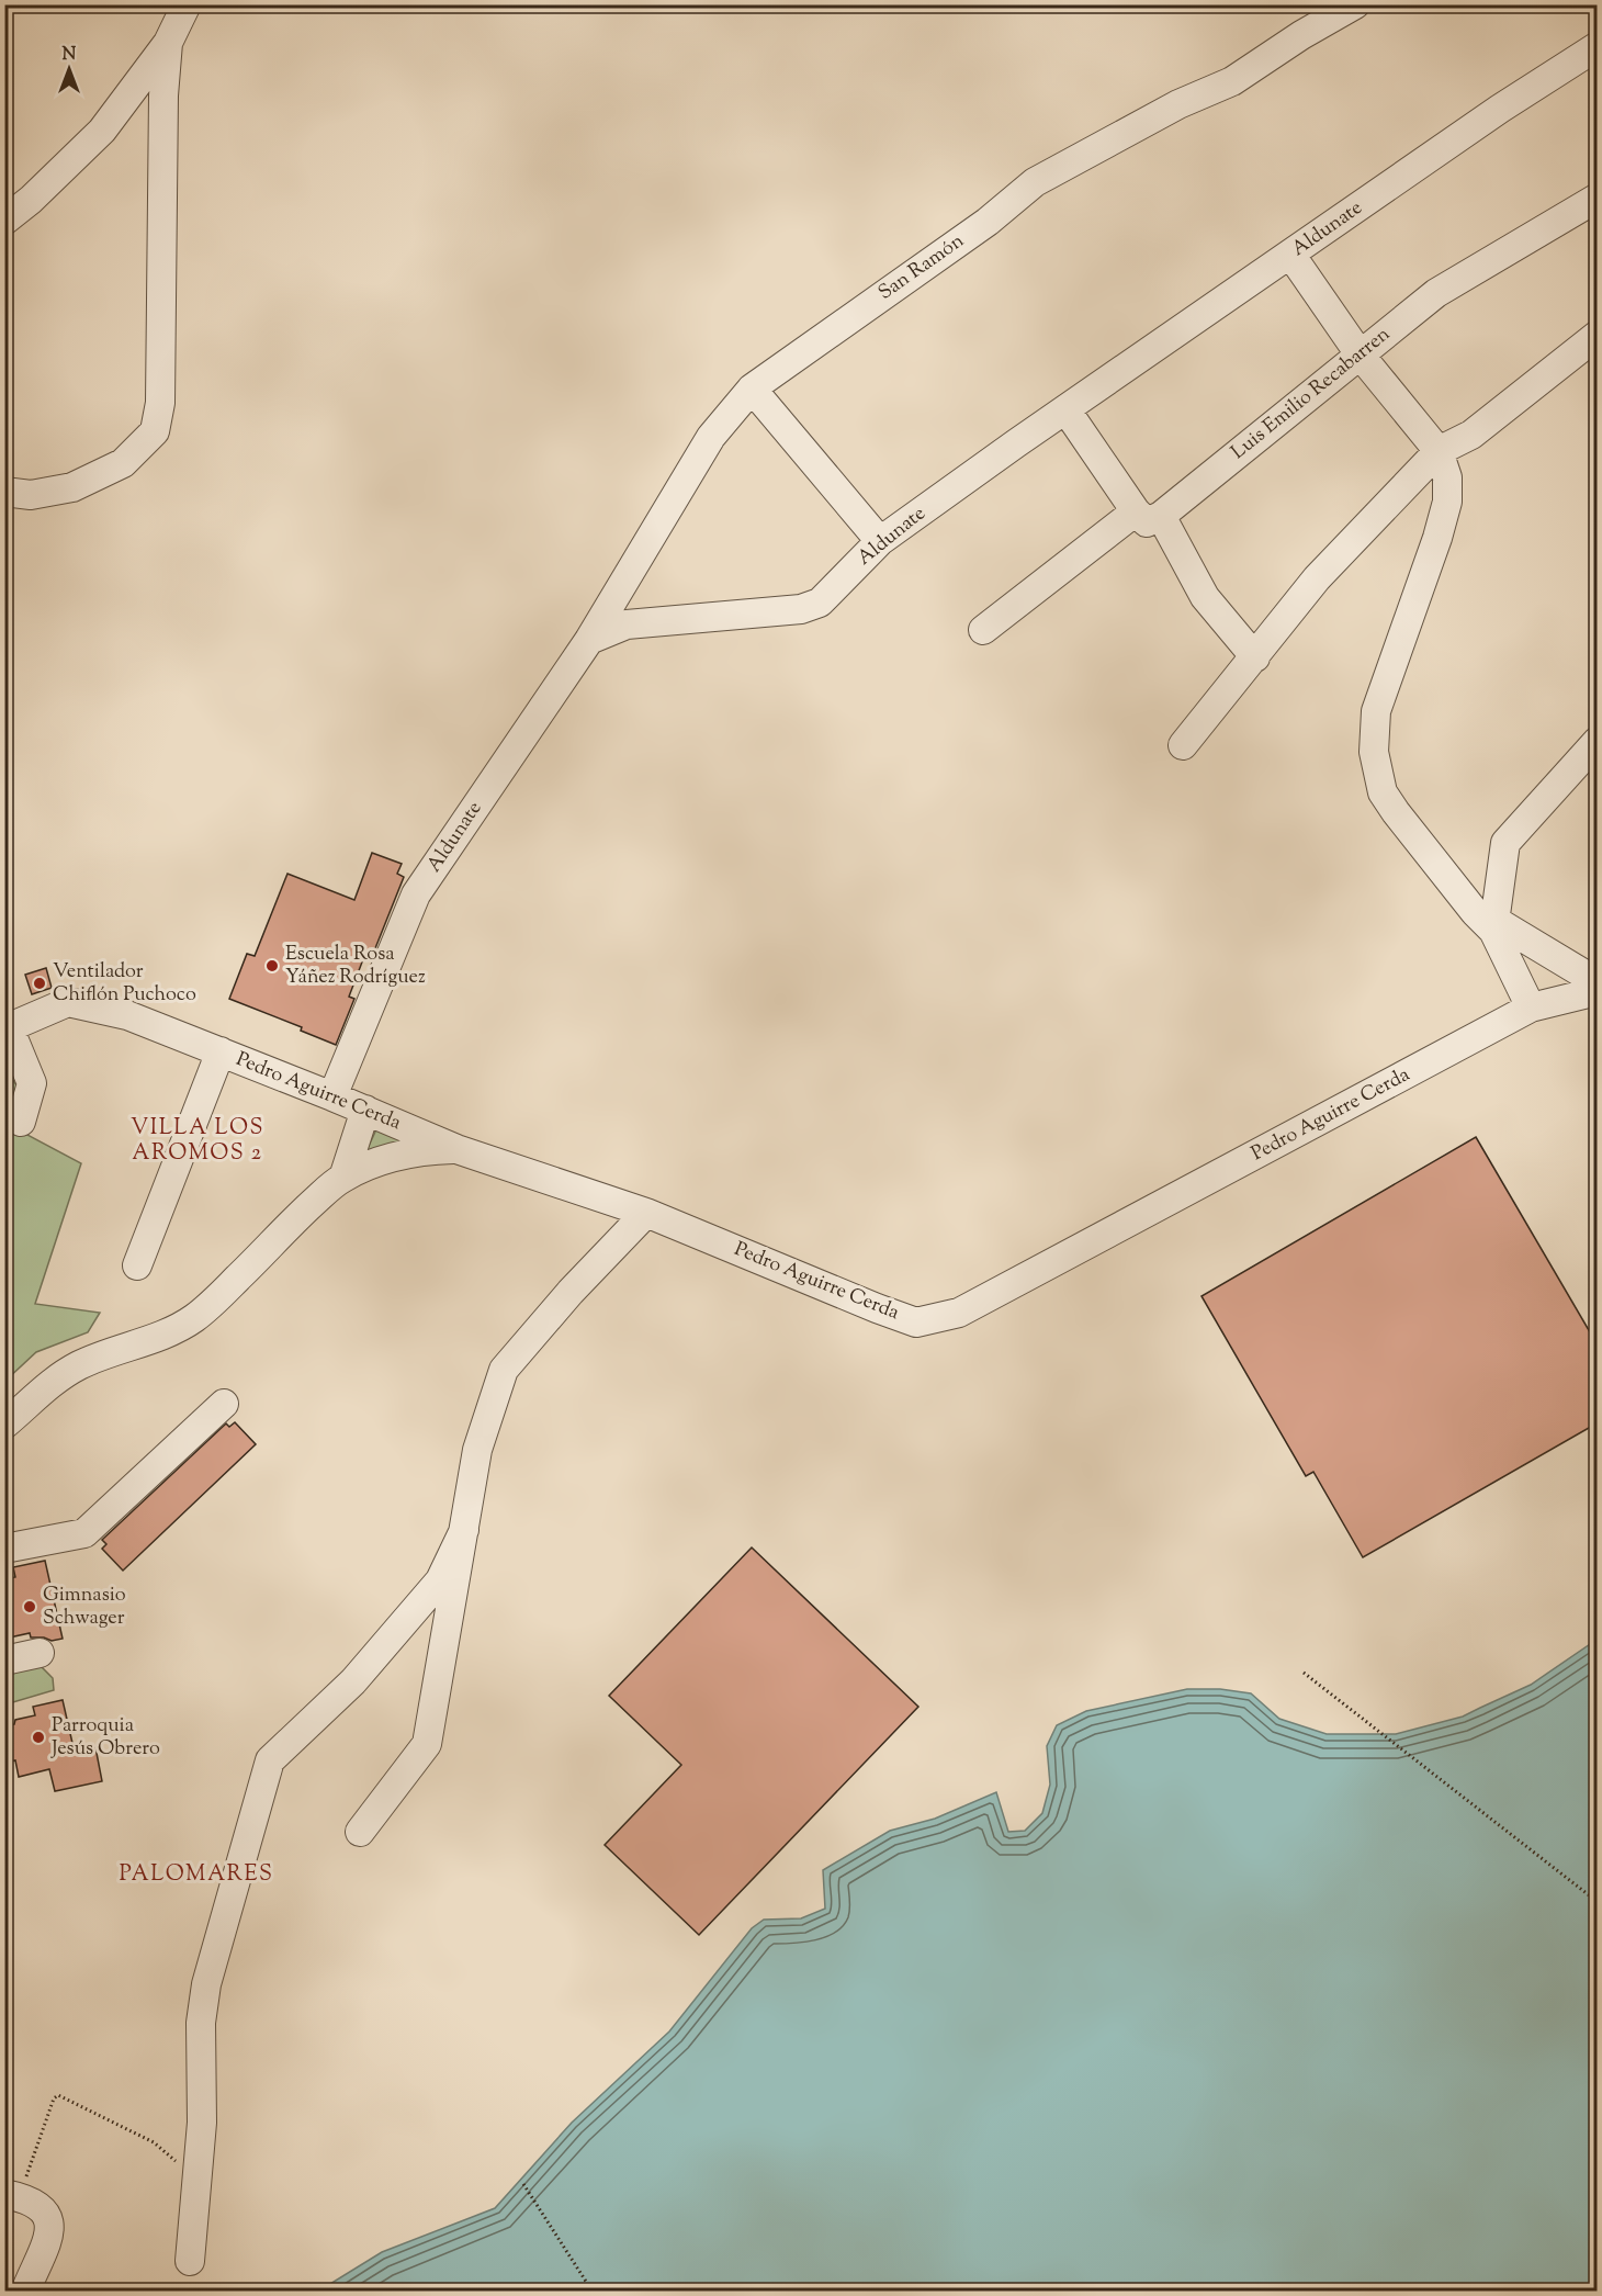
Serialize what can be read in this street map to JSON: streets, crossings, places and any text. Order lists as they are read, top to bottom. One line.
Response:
{"streets":{"street":["Aldunate","San Ramón","Luis Emilio Recabarren","Pedro Aguirre Cerda"]},"crossings":[["Aldunate","San Ramón"],["Aldunate","Pedro Aguirre Cerda"]],"districts":["VILLA LOS AROMOS 2","PALOMARES"],"places":["Escuela Rosa Yáñez Rodríguez","Ventilador Chiflón Puchoco","Gimnasio Schwager","Parroquia Jesús Obrero"],"north":"top"}
